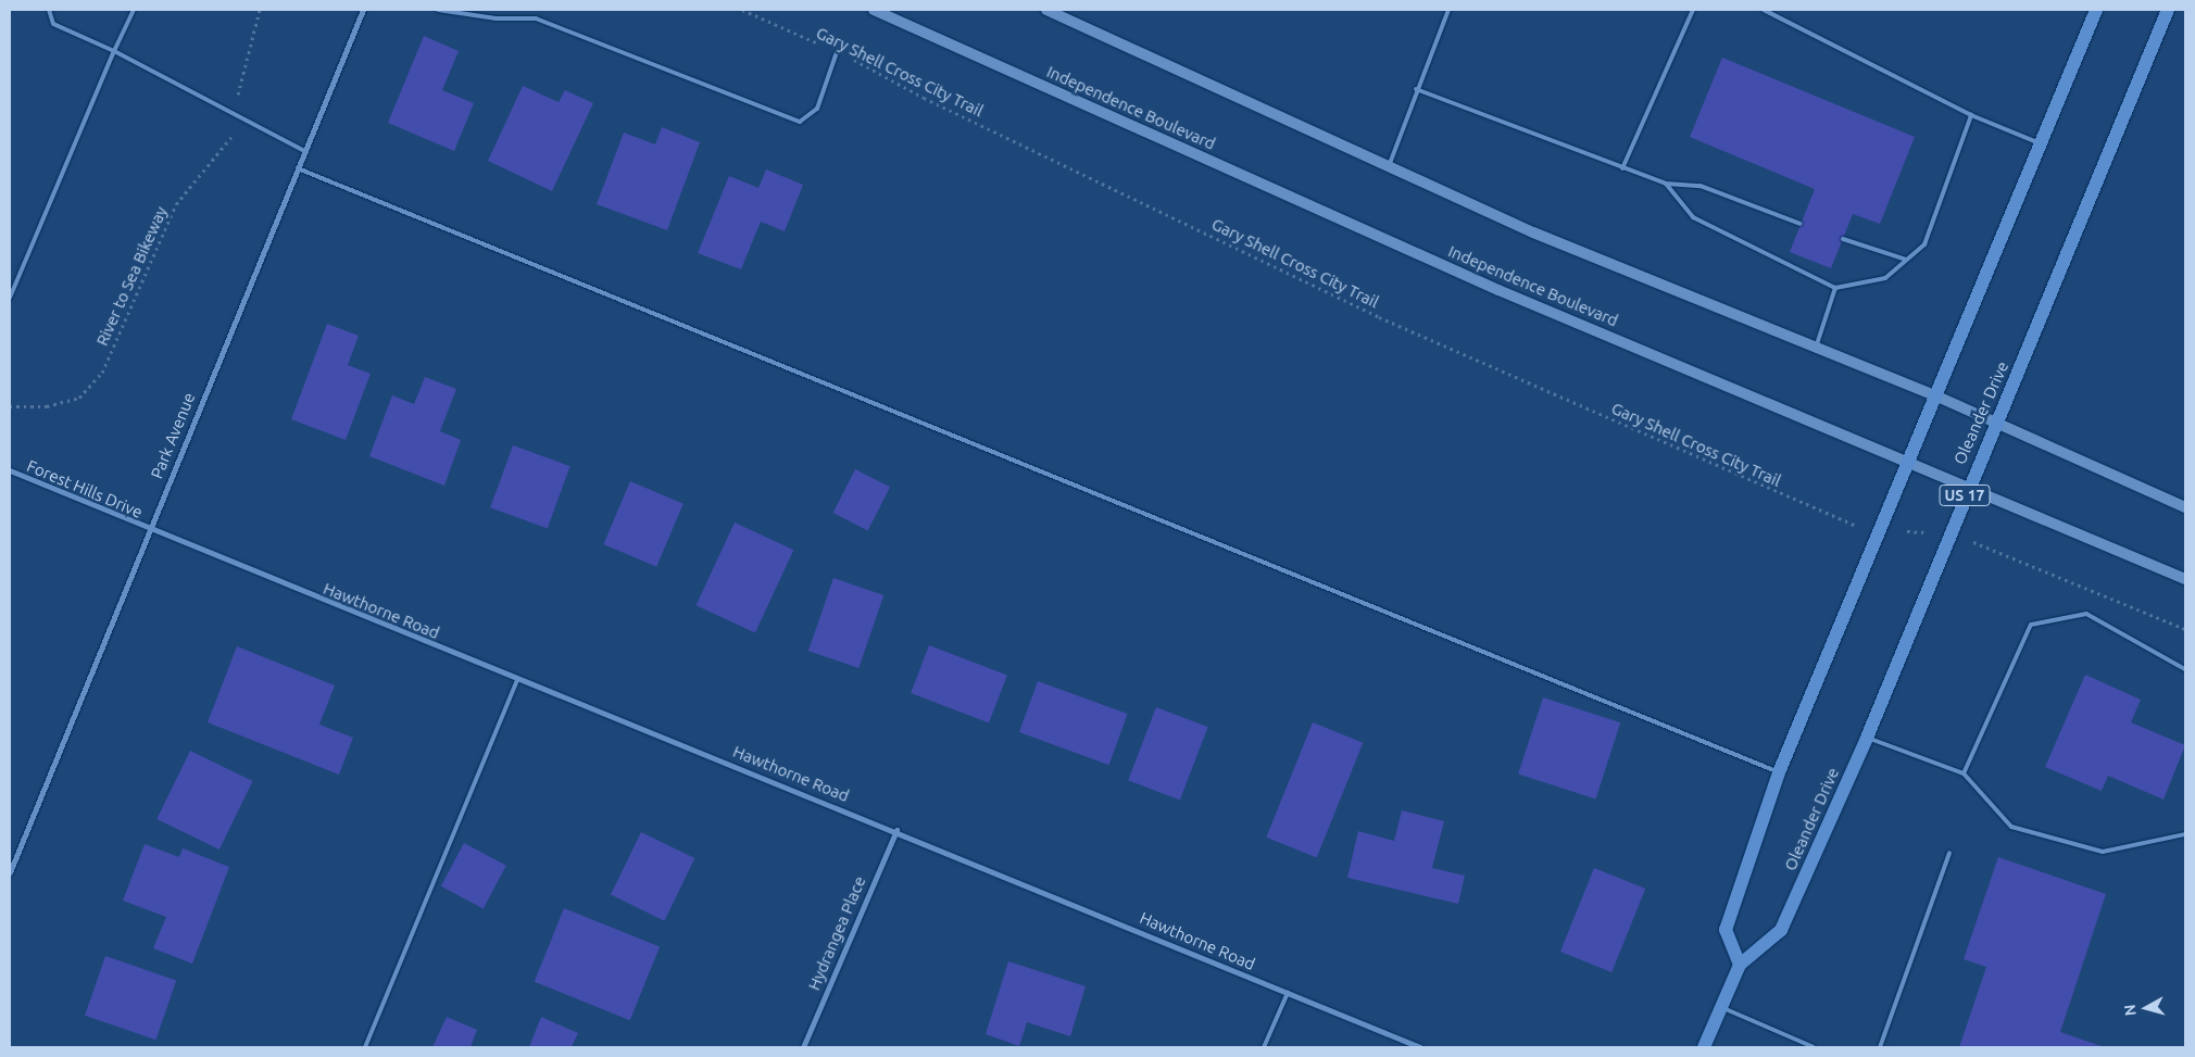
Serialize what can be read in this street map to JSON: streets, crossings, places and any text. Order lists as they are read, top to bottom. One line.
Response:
{"streets":{"main road":["Independence Boulevard","Oleander Drive","US 17"],"street":["Park Avenue","Forest Hills Drive","Hawthorne Road","Hydrangea Place"],"path":["Gary Shell Cross City Trail","River to Sea Bikeway"]},"crossings":[["Independence Boulevard","Oleander Drive"],["Park Avenue","Forest Hills Drive"],["Park Avenue","Hawthorne Road"],["Forest Hills Drive","Hawthorne Road"],["Hawthorne Road","Hydrangea Place"]],"north":"left"}
